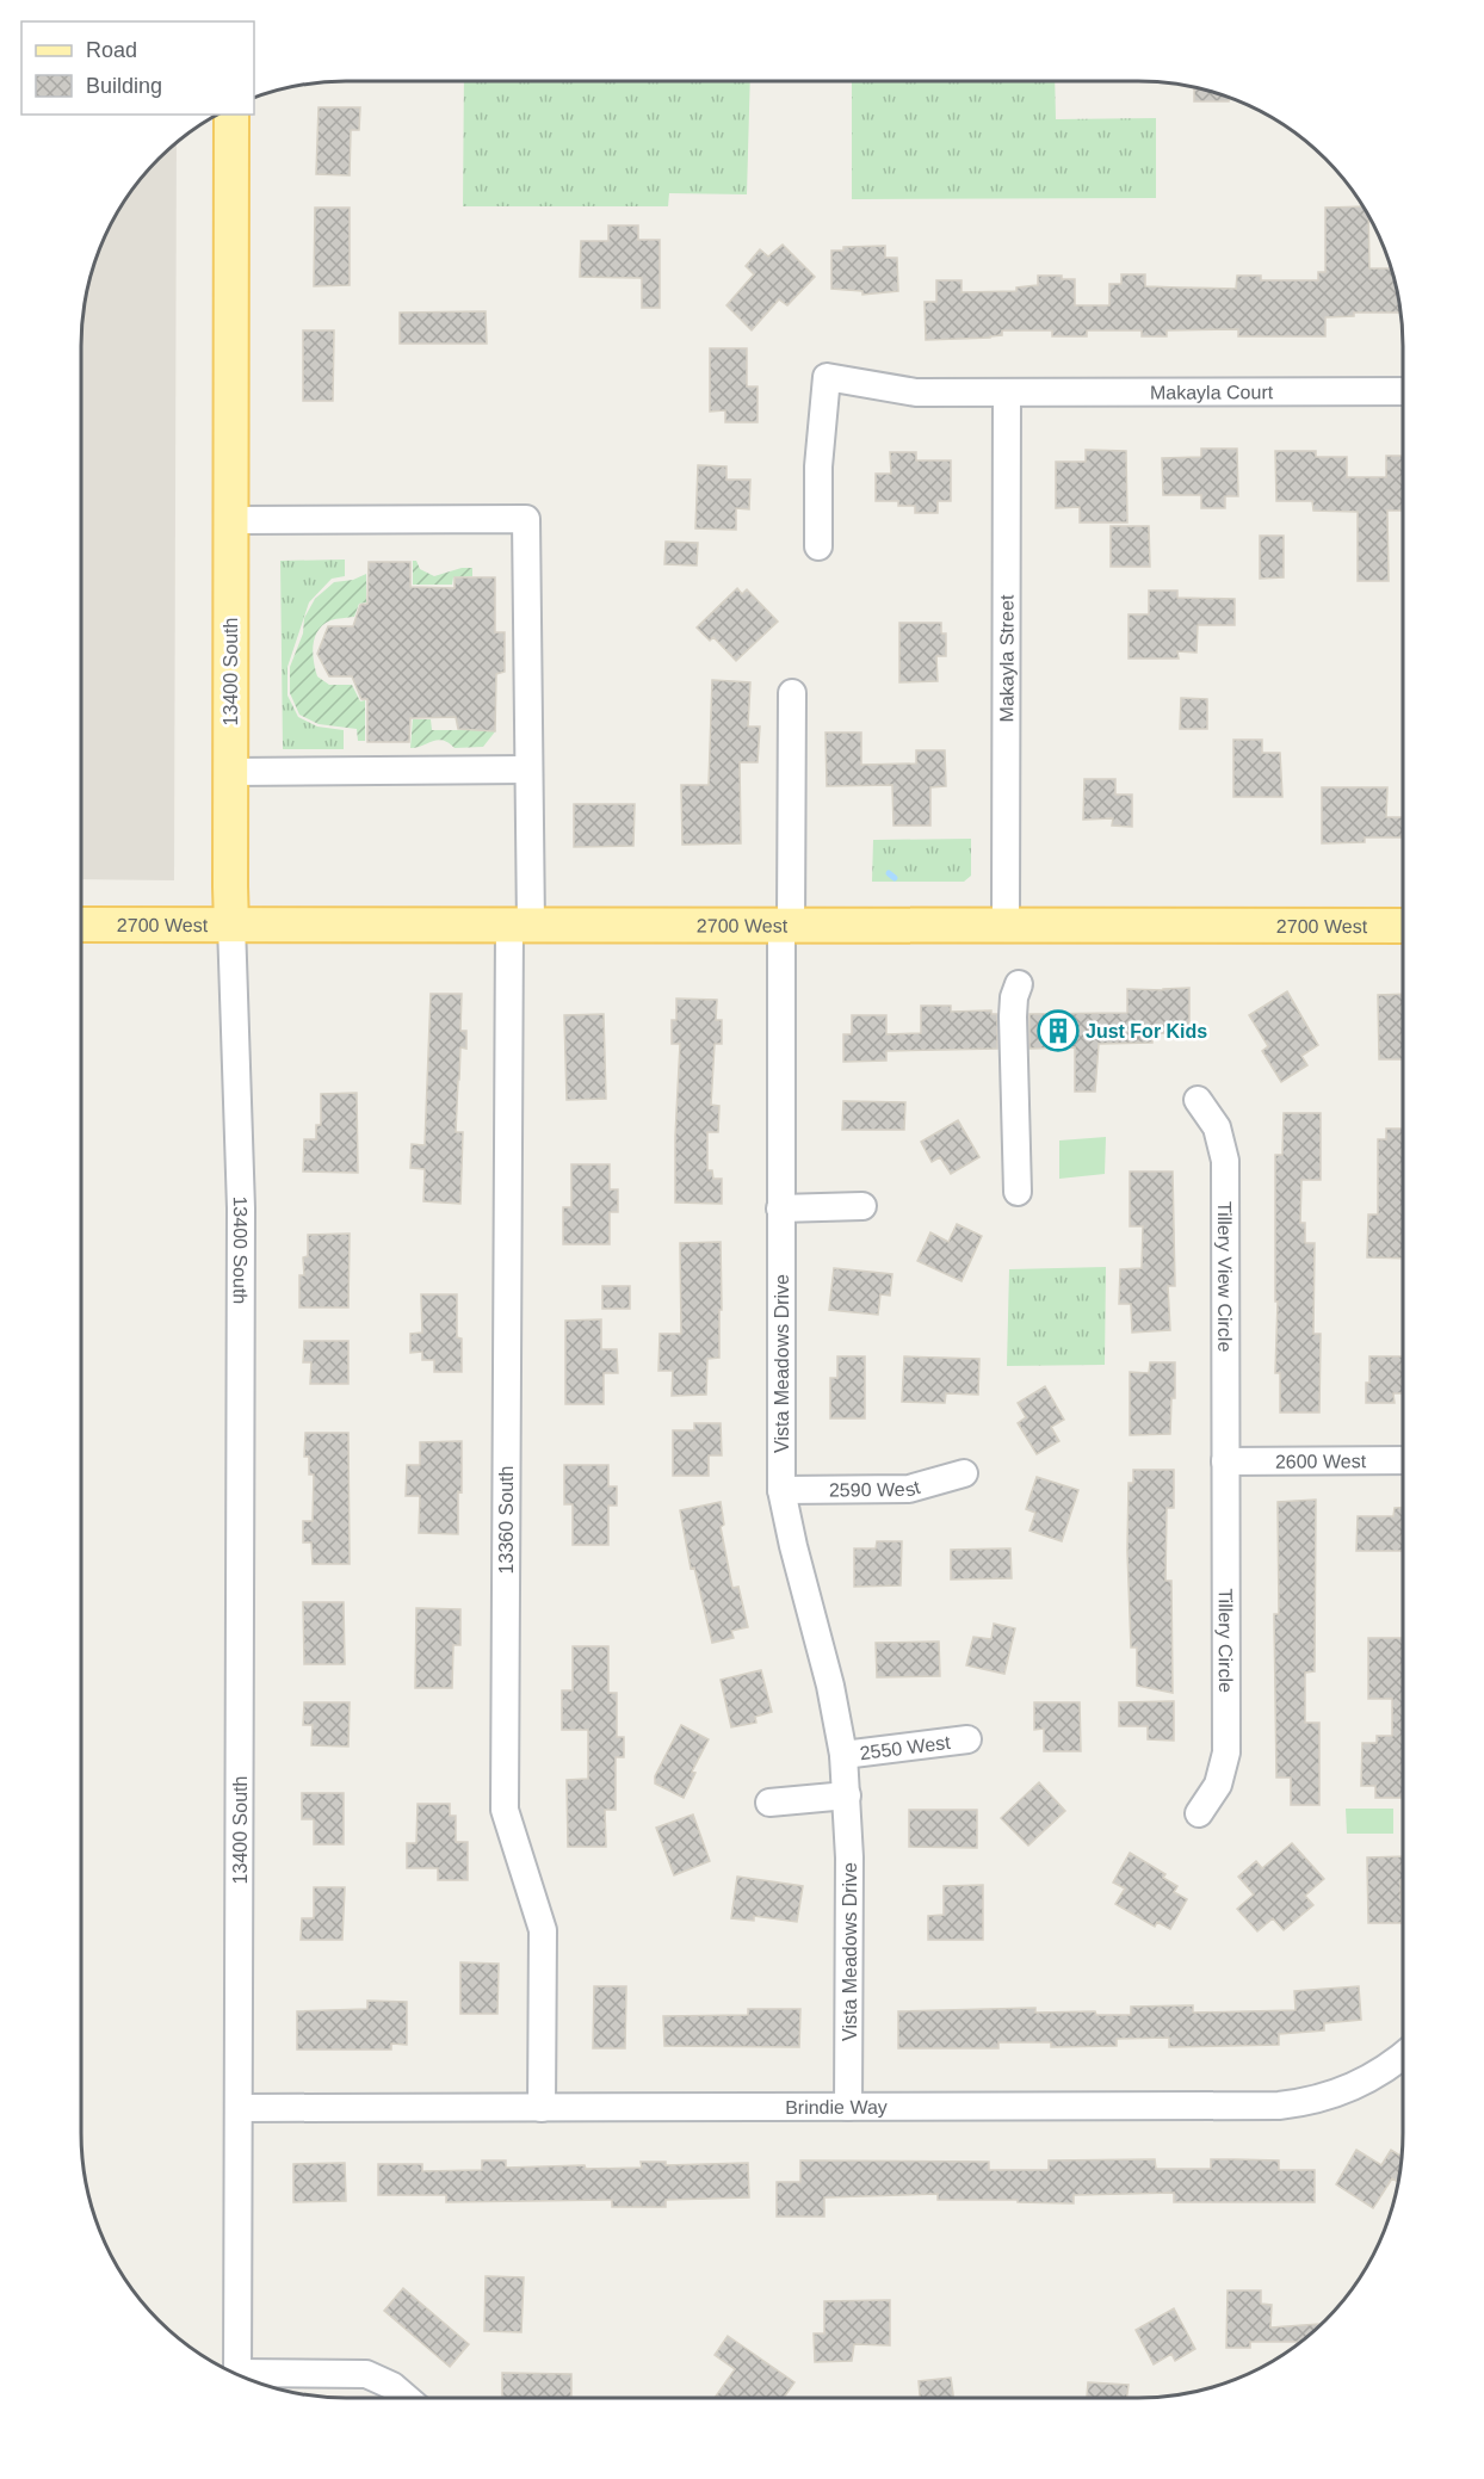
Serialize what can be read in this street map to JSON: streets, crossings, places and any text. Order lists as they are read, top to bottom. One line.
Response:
{"streets":{"main road":["13400 South","2700 West"],"street":["Makayla Court","Makayla Street","Tillery View Circle","Vista Meadows Drive","2600 West","2590 West","13360 South","Tillery Circle","2550 West","Brindie Way"]},"crossings":[["Makayla Court","Makayla Street"],["Makayla Street","2700 West"],["13400 South","2700 West"],["13400 South","13360 South"],["13400 South","Brindie Way"],["2700 West","Vista Meadows Drive"],["2700 West","13360 South"],["Tillery View Circle","2600 West"],["Tillery View Circle","Tillery Circle"],["Vista Meadows Drive","2590 West"],["Vista Meadows Drive","2550 West"],["Vista Meadows Drive","Brindie Way"],["2600 West","Tillery Circle"],["13360 South","Brindie Way"]],"places":{"building":["Just For Kids"]},"legend":["Road","Building"]}
